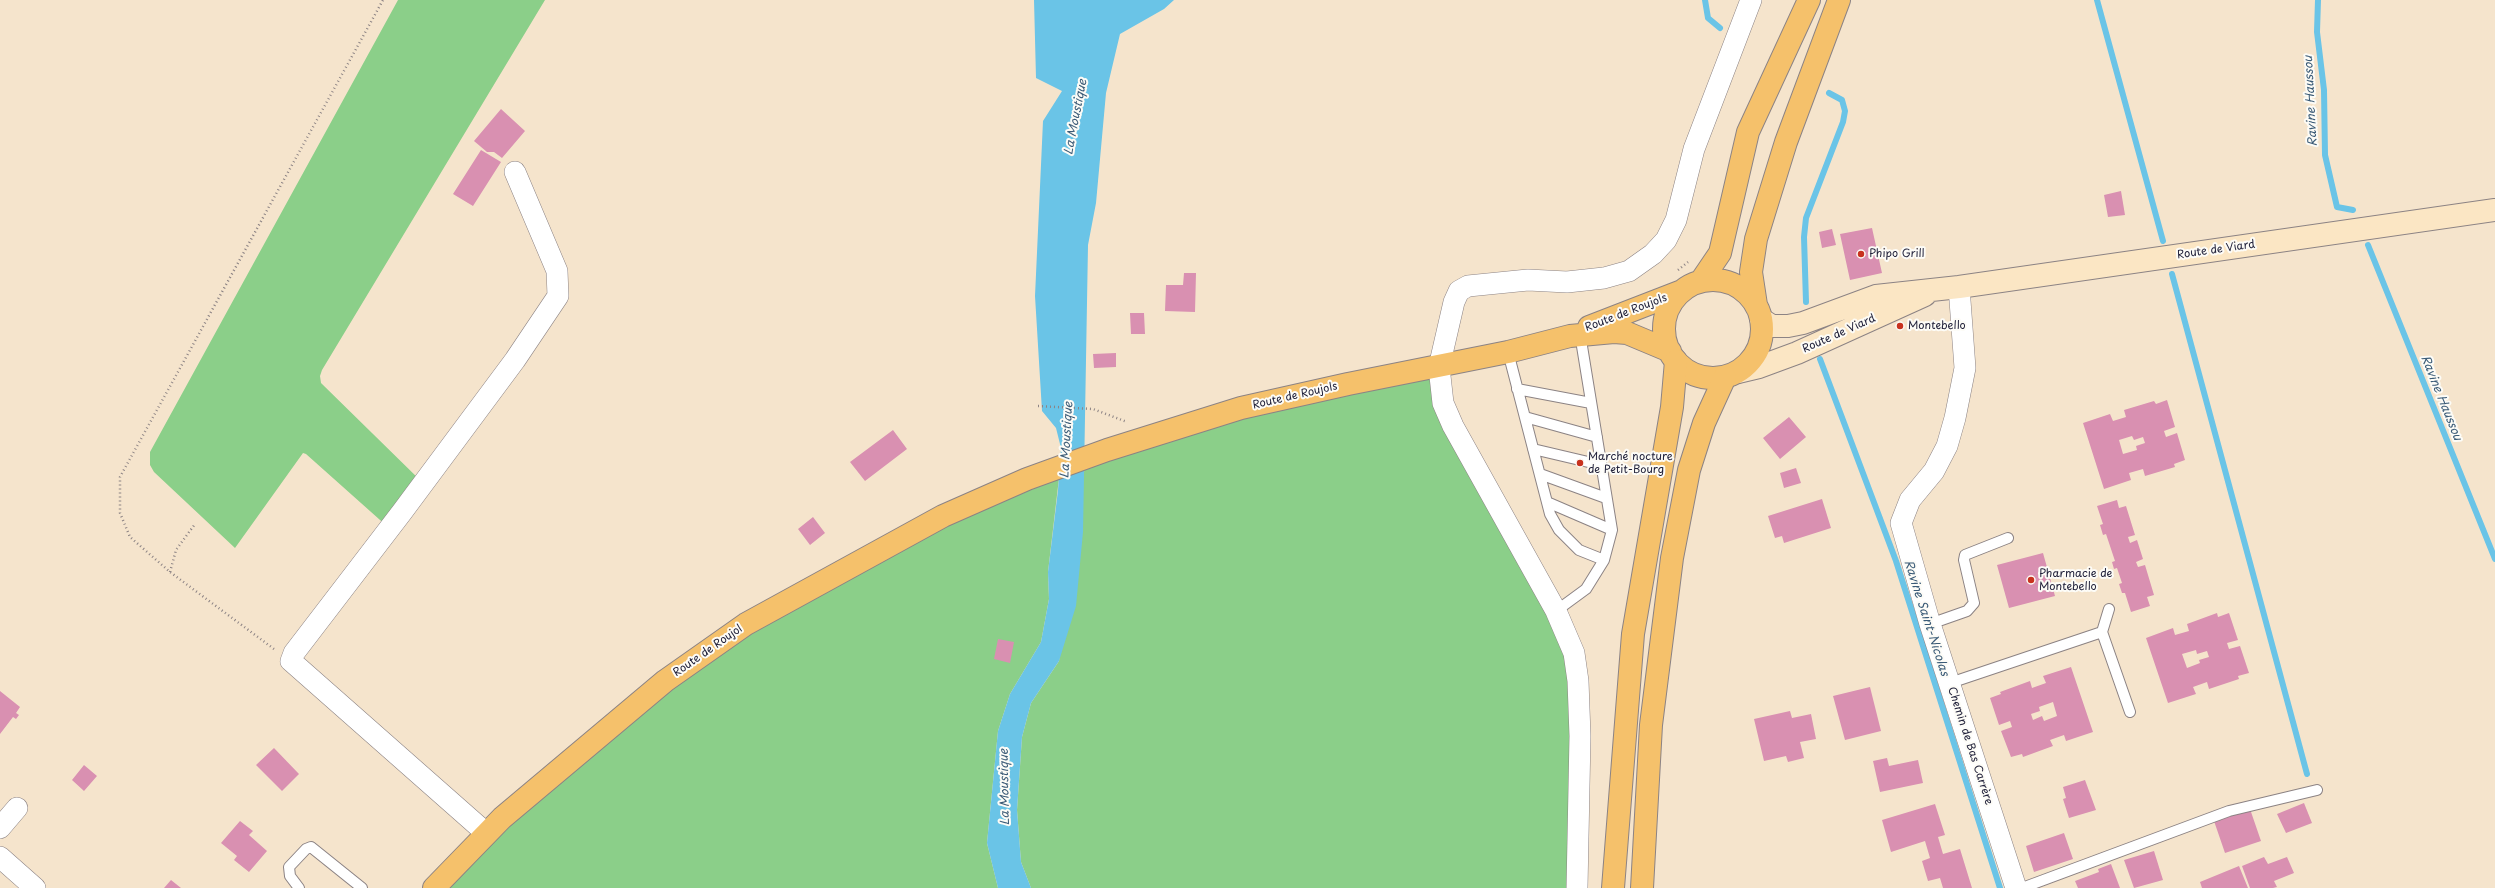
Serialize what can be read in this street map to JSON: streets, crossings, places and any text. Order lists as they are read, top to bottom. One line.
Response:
{"streets":{"main road":["Route de Viard","Route de Roujols","Route de Roujol"],"street":["Chemin de Bas Carrère"]},"crossings":[["Route de Viard","Route de Roujols"],["Route de Viard","Chemin de Bas Carrère"],["Route de Roujols","Route de Roujol"]],"water":["Ravine Haussou","La Moustique","Ravine Saint-Nicolas"],"places":["Phipo Grill","Montebello","Marché nocture de Petit-Bourg","Pharmacie de Montebello"]}
